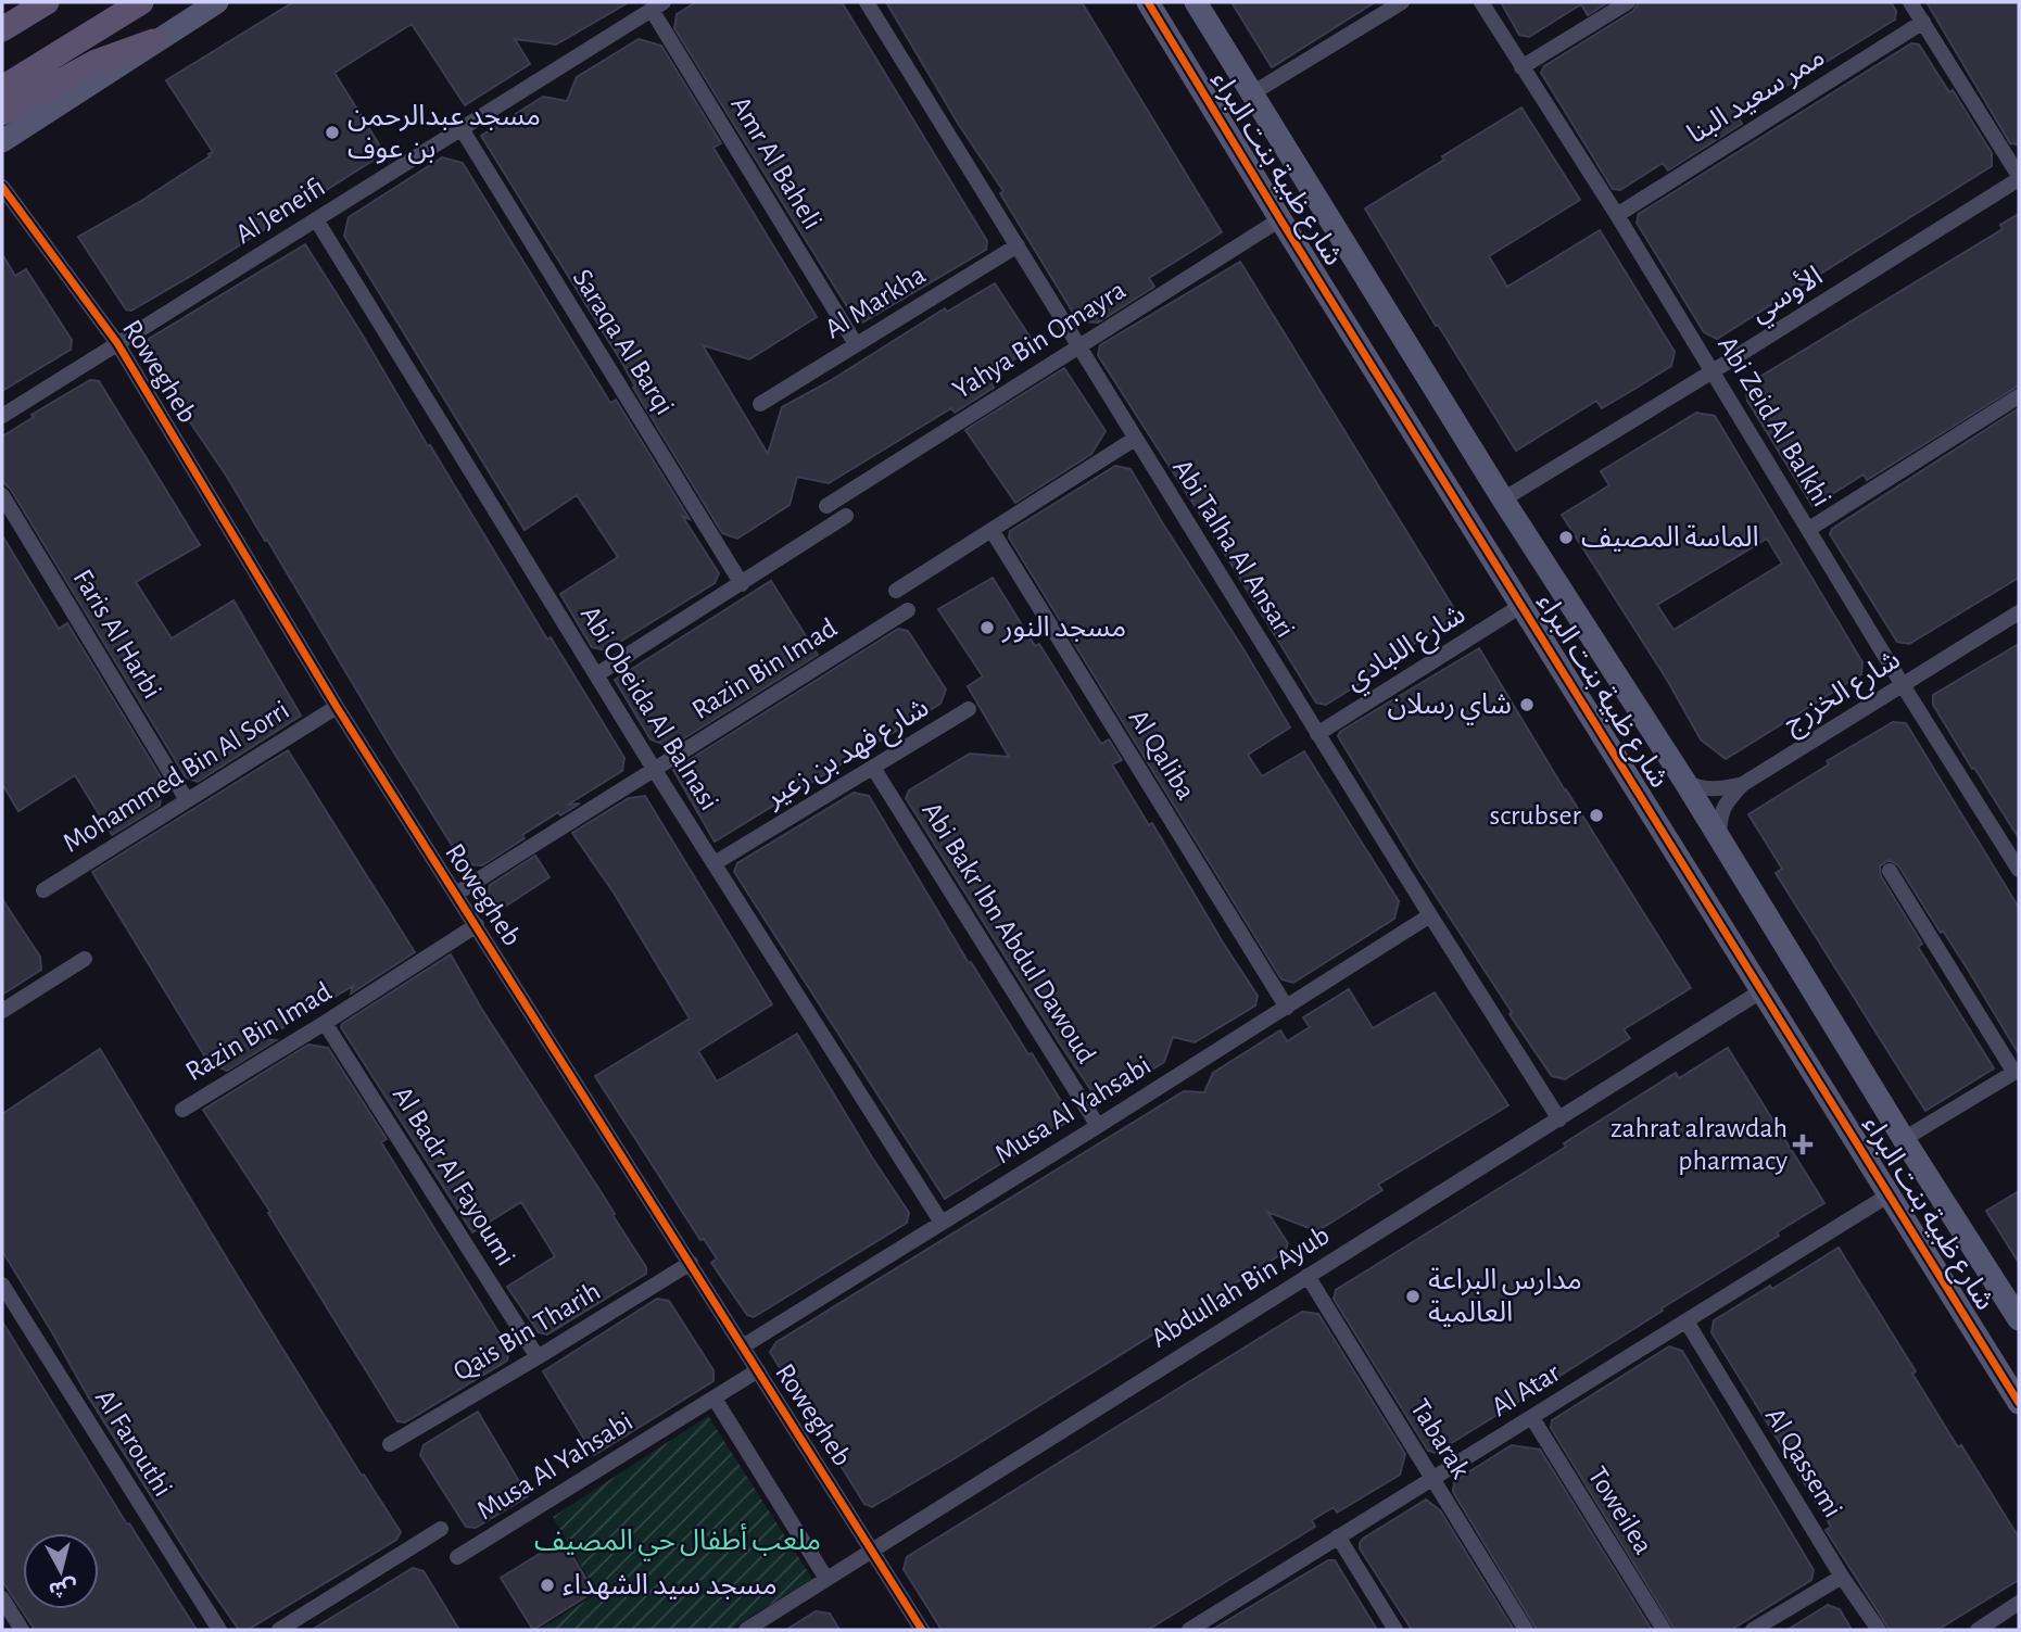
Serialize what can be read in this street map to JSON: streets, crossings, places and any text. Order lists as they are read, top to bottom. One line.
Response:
{"streets":{"street":["ممر سعيد البنا","Amr Al Baheli","شارع ظبية بنت البراء","Al Jeneifi","الأوسي","Al Markha","Yahya Bin Omayra","Saraqa Al Barqi","Rowegheb","Abi Zeid Al Balkhi","Abi Talha Al Ansari","Faris Al Harbi","شارع اللبادي","Razin Bin Imad","شارع الخزرج","Abi Obeida Al Balnasi","شارع فهد بن زعير","Al Qaliba","Mohammed Bin Al Sorri","Abi Bakr Ibn Abdul Dawoud","Musa Al Yahsabi","Al Badr Al Fayoumi","Abdullah Bin Ayub","Qais Bin Tharih","Al Atar","Tabarak","Al Farouthi","Al Qassemi","Toweilea"]},"crossings":[["ممر سعيد البنا","Abi Zeid Al Balkhi"],["Amr Al Baheli","Al Jeneifi"],["Amr Al Baheli","Al Markha"],["شارع ظبية بنت البراء","الأوسي"],["شارع ظبية بنت البراء","Yahya Bin Omayra"],["شارع ظبية بنت البراء","شارع اللبادي"],["شارع ظبية بنت البراء","شارع الخزرج"],["شارع ظبية بنت البراء","Abdullah Bin Ayub"],["شارع ظبية بنت البراء","Al Atar"],["Al Jeneifi","Saraqa Al Barqi"],["Al Jeneifi","Rowegheb"],["Al Jeneifi","Abi Obeida Al Balnasi"],["الأوسي","Abi Zeid Al Balkhi"],["Al Markha","Abi Talha Al Ansari"],["Yahya Bin Omayra","Abi Talha Al Ansari"],["Rowegheb","Razin Bin Imad"],["Rowegheb","Mohammed Bin Al Sorri"],["Rowegheb","Musa Al Yahsabi"],["Rowegheb","Abdullah Bin Ayub"],["Rowegheb","Qais Bin Tharih"],["Abi Zeid Al Balkhi","شارع الخزرج"],["Abi Talha Al Ansari","شارع اللبادي"],["Abi Talha Al Ansari","Musa Al Yahsabi"],["Abi Talha Al Ansari","Abdullah Bin Ayub"],["Faris Al Harbi","Mohammed Bin Al Sorri"],["Razin Bin Imad","Abi Obeida Al Balnasi"],["Razin Bin Imad","Al Badr Al Fayoumi"],["Abi Obeida Al Balnasi","شارع فهد بن زعير"],["Abi Obeida Al Balnasi","Musa Al Yahsabi"],["شارع فهد بن زعير","Abi Bakr Ibn Abdul Dawoud"],["Al Qaliba","Musa Al Yahsabi"],["Abi Bakr Ibn Abdul Dawoud","Musa Al Yahsabi"],["Al Badr Al Fayoumi","Qais Bin Tharih"],["Abdullah Bin Ayub","Tabarak"],["Al Atar","Tabarak"],["Al Atar","Al Qassemi"],["Al Atar","Toweilea"]],"parks":["ملعب أطفال حي المصيف"],"places":{"other":["مسجد عبدالرحمن بن عوف","الماسة المصيف","مسجد النور","شاي رسلان","scrubser","مدارس البراعة العالمية","مسجد سيد الشهداء"],"health":["zahrat alrawdah pharmacy"]},"north":"bottom"}
